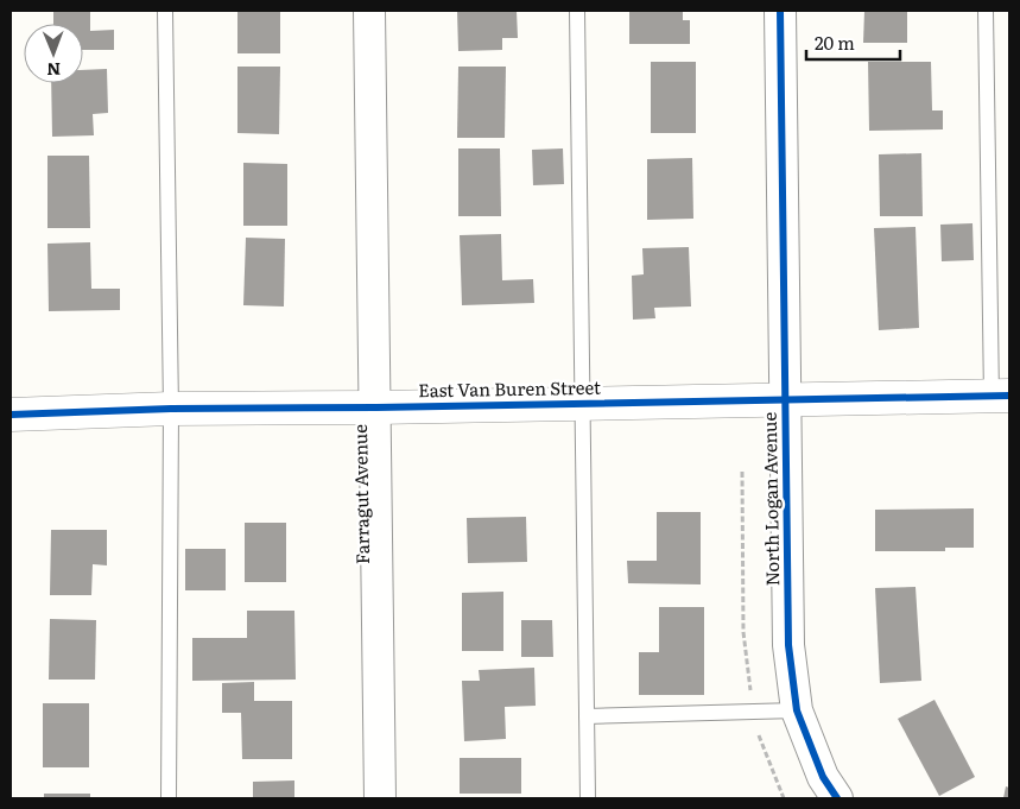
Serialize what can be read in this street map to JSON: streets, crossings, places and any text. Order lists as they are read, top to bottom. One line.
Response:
{"streets":{"street":["East Van Buren Street","Farragut Avenue","North Logan Avenue"]},"crossings":[["East Van Buren Street","Farragut Avenue"],["East Van Buren Street","North Logan Avenue"]],"scale_bar":"20 m","north":"bottom"}
